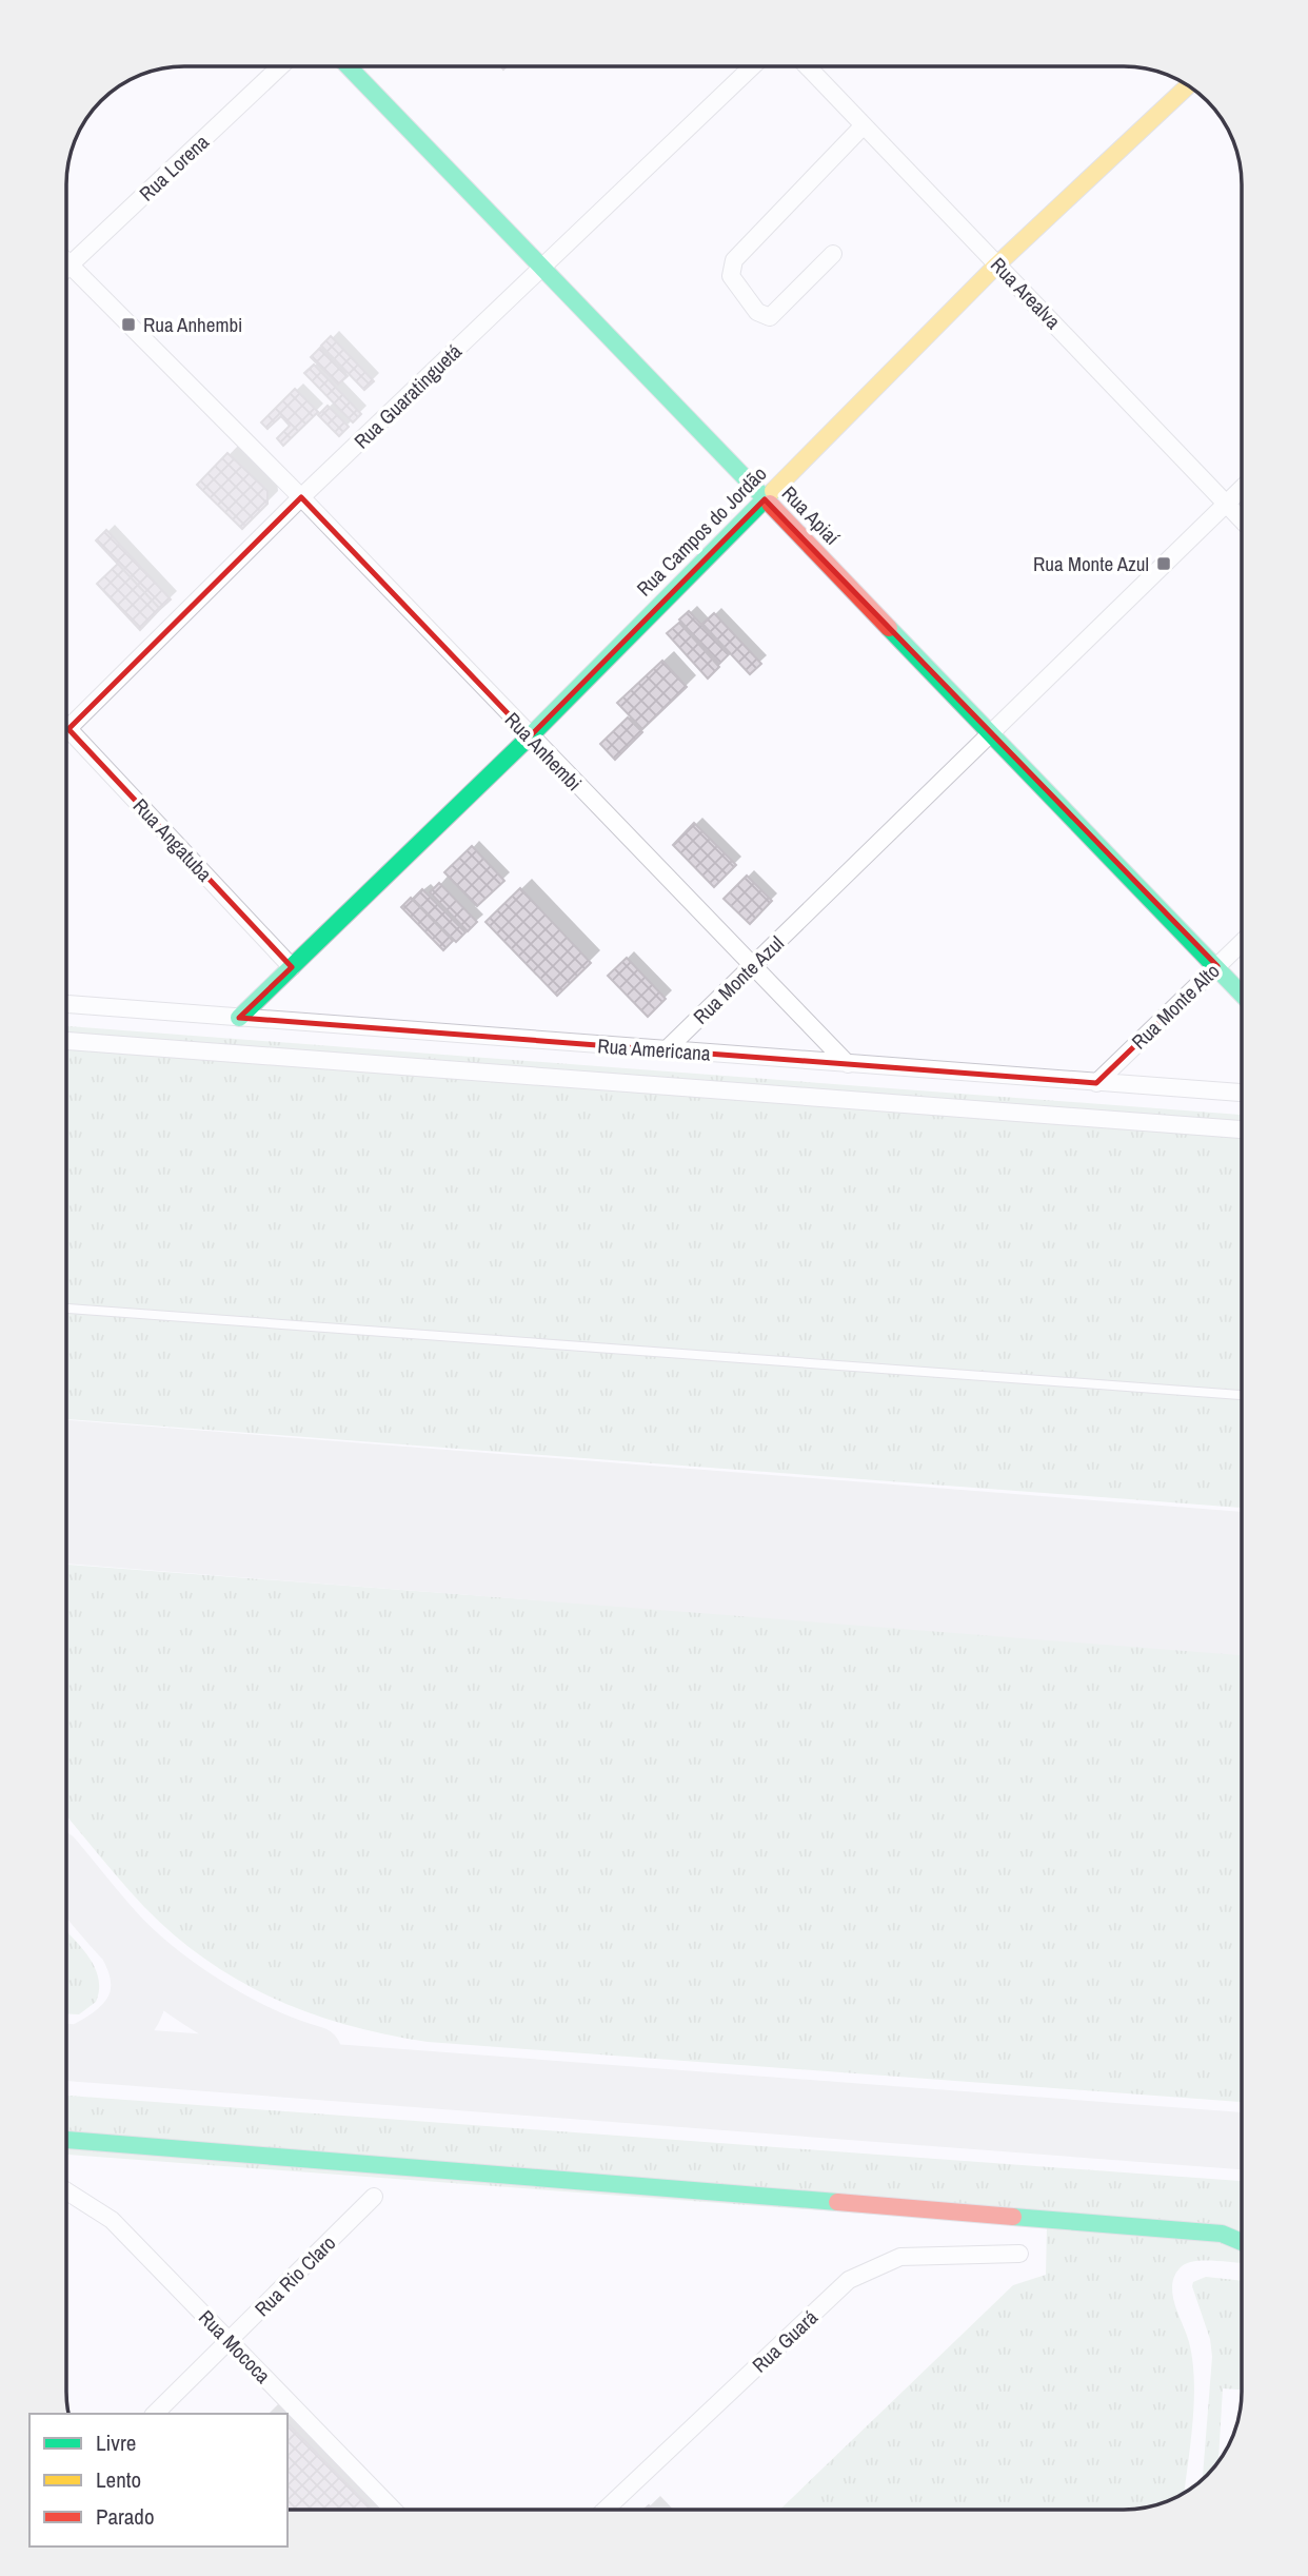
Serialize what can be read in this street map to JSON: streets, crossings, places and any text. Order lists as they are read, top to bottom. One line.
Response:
{"streets":{"street":["Rua Lorena","Rua Arealva","Rua Guaratinguetá","Rua Apiaí","Rua Campos do Jordão","Rua Anhembi","Rua Angatuba","Rua Monte Azul","Rua Monte Alto","Rua Americana","Rua Rio Claro","Rua Guará","Rua Mococa"]},"crossings":[["Rua Lorena","Rua Anhembi"],["Rua Arealva","Rua Campos do Jordão"],["Rua Arealva","Rua Monte Azul"],["Rua Guaratinguetá","Rua Apiaí"],["Rua Guaratinguetá","Rua Anhembi"],["Rua Guaratinguetá","Rua Angatuba"],["Rua Apiaí","Rua Campos do Jordão"],["Rua Apiaí","Rua Monte Azul"],["Rua Apiaí","Rua Monte Alto"],["Rua Campos do Jordão","Rua Anhembi"],["Rua Campos do Jordão","Rua Angatuba"],["Rua Campos do Jordão","Rua Americana"],["Rua Anhembi","Rua Monte Azul"],["Rua Anhembi","Rua Americana"],["Rua Monte Azul","Rua Americana"],["Rua Monte Alto","Rua Americana"],["Rua Rio Claro","Rua Mococa"]],"places":{"transit":["Rua Anhembi","Rua Monte Azul"]},"legend":["Livre","Lento","Parado"]}
